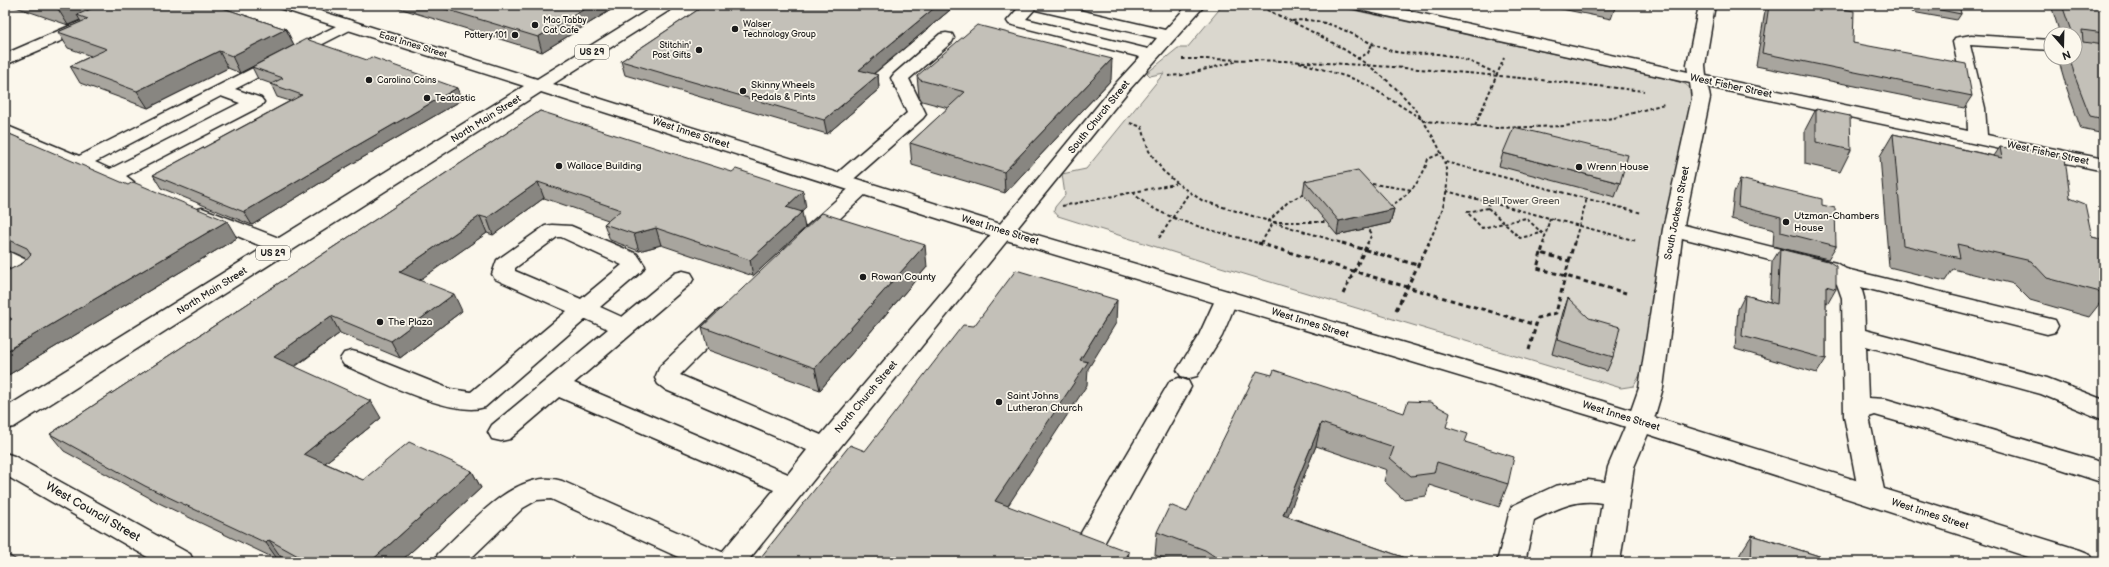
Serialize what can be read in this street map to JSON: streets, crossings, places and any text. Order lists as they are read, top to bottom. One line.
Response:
{"streets":{"street":["East Innes Street","US 29","West Fisher Street","South Church Street","North Main Street","West Innes Street","South Jackson Street","North Church Street","West Council Street"]},"crossings":[["East Innes Street","US 29"],["East Innes Street","North Main Street"],["East Innes Street","West Innes Street"],["US 29","North Main Street"],["US 29","West Innes Street"],["West Fisher Street","South Jackson Street"],["South Church Street","West Innes Street"],["South Church Street","North Church Street"],["North Main Street","West Innes Street"],["West Innes Street","South Jackson Street"],["West Innes Street","North Church Street"]],"parks":["Bell Tower Green"],"places":["Mac Tabby Cat Cafe","Walser Technology Group","Pottery 101","Stitchin' Post Gifts","Carolina Coins","Skinny Wheels Pedals & Pints","Teatastic","Wallace Building","Wrenn House","Utzman-Chambers House","Rowan County","The Plaza","Saint Johns Lutheran Church"],"north":"bottom"}
